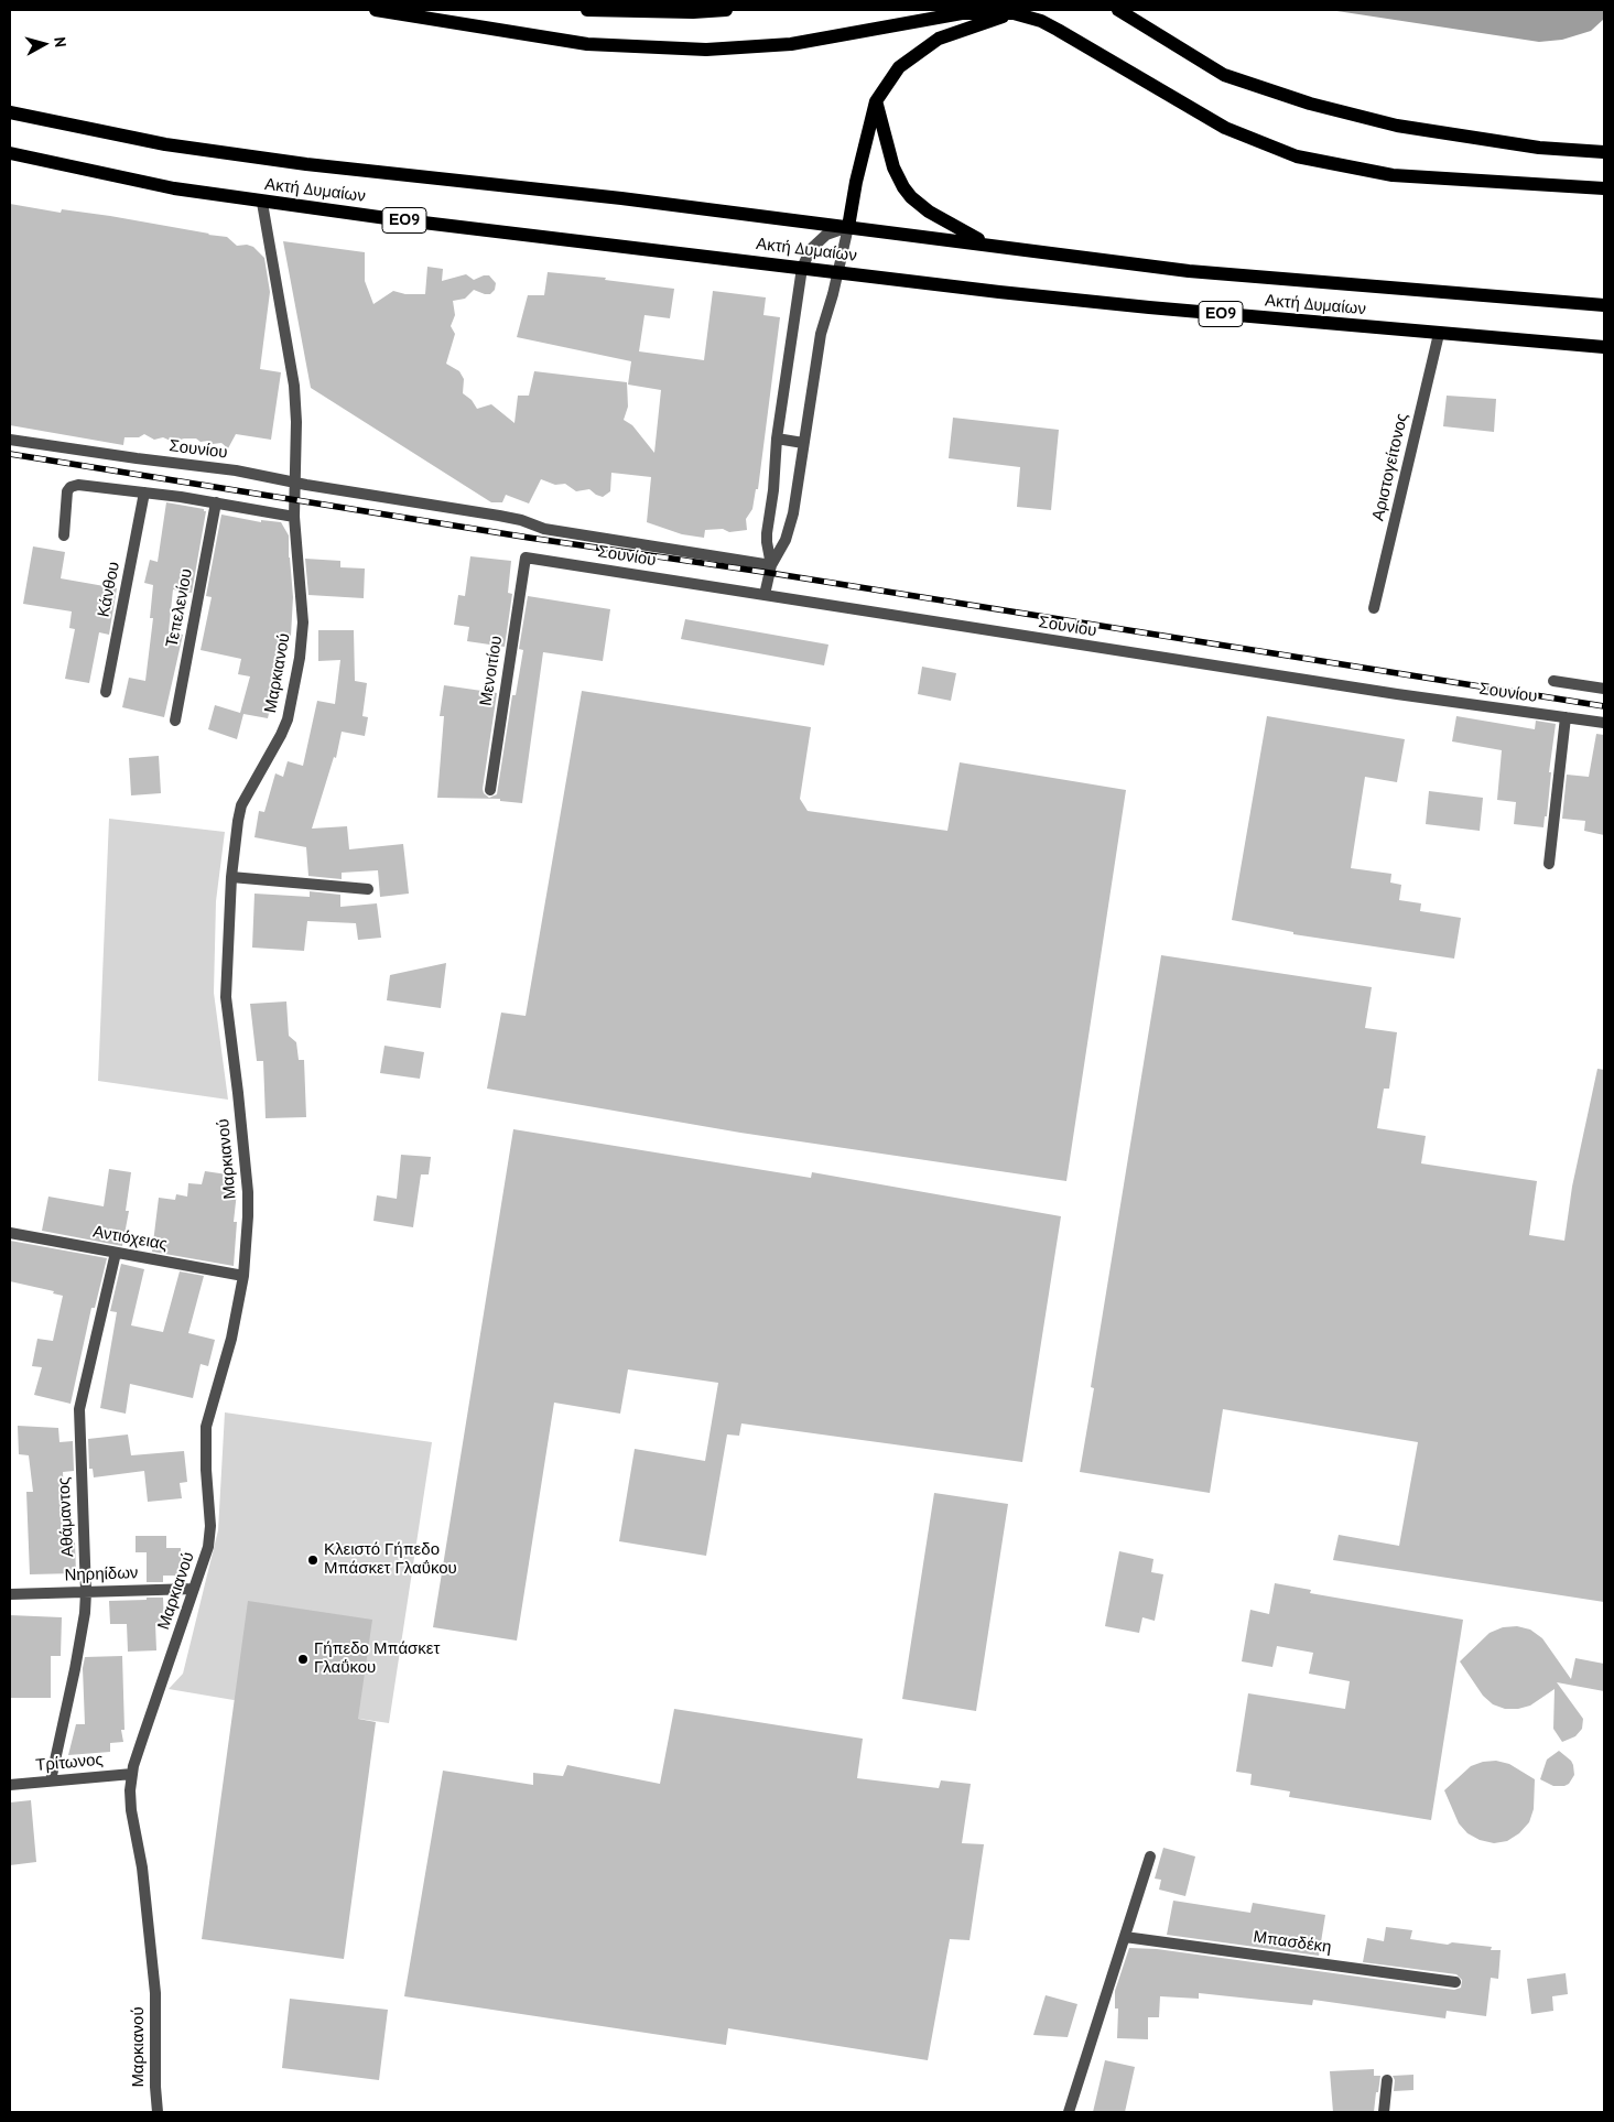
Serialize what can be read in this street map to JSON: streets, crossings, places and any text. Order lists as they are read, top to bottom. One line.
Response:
{"streets":{"main road":["Ακτή Δυμαίων","ΕΟ9"],"street":["Σουνίου","Αριστογείτονος","Κάνθου","Τεπελενίου","Μενοιτίου","Μαρκιανού","Αντιόχειας","Αθάμαντος","Νηρηίδων","Τρίτωνος","Μπασδέκη"]},"crossings":[["Ακτή Δυμαίων","Αριστογείτονος"],["Ακτή Δυμαίων","Μαρκιανού"],["Σουνίου","Μενοιτίου"],["Σουνίου","Μαρκιανού"],["Μαρκιανού","Αντιόχειας"],["Μαρκιανού","Νηρηίδων"],["Μαρκιανού","Τρίτωνος"],["Αντιόχειας","Αθάμαντος"],["Αθάμαντος","Νηρηίδων"],["Αθάμαντος","Τρίτωνος"]],"places":["Κλειστό Γήπεδο Μπάσκετ Γλαΰκου","Γήπεδο Μπάσκετ Γλαΰκου"],"north":"right"}
